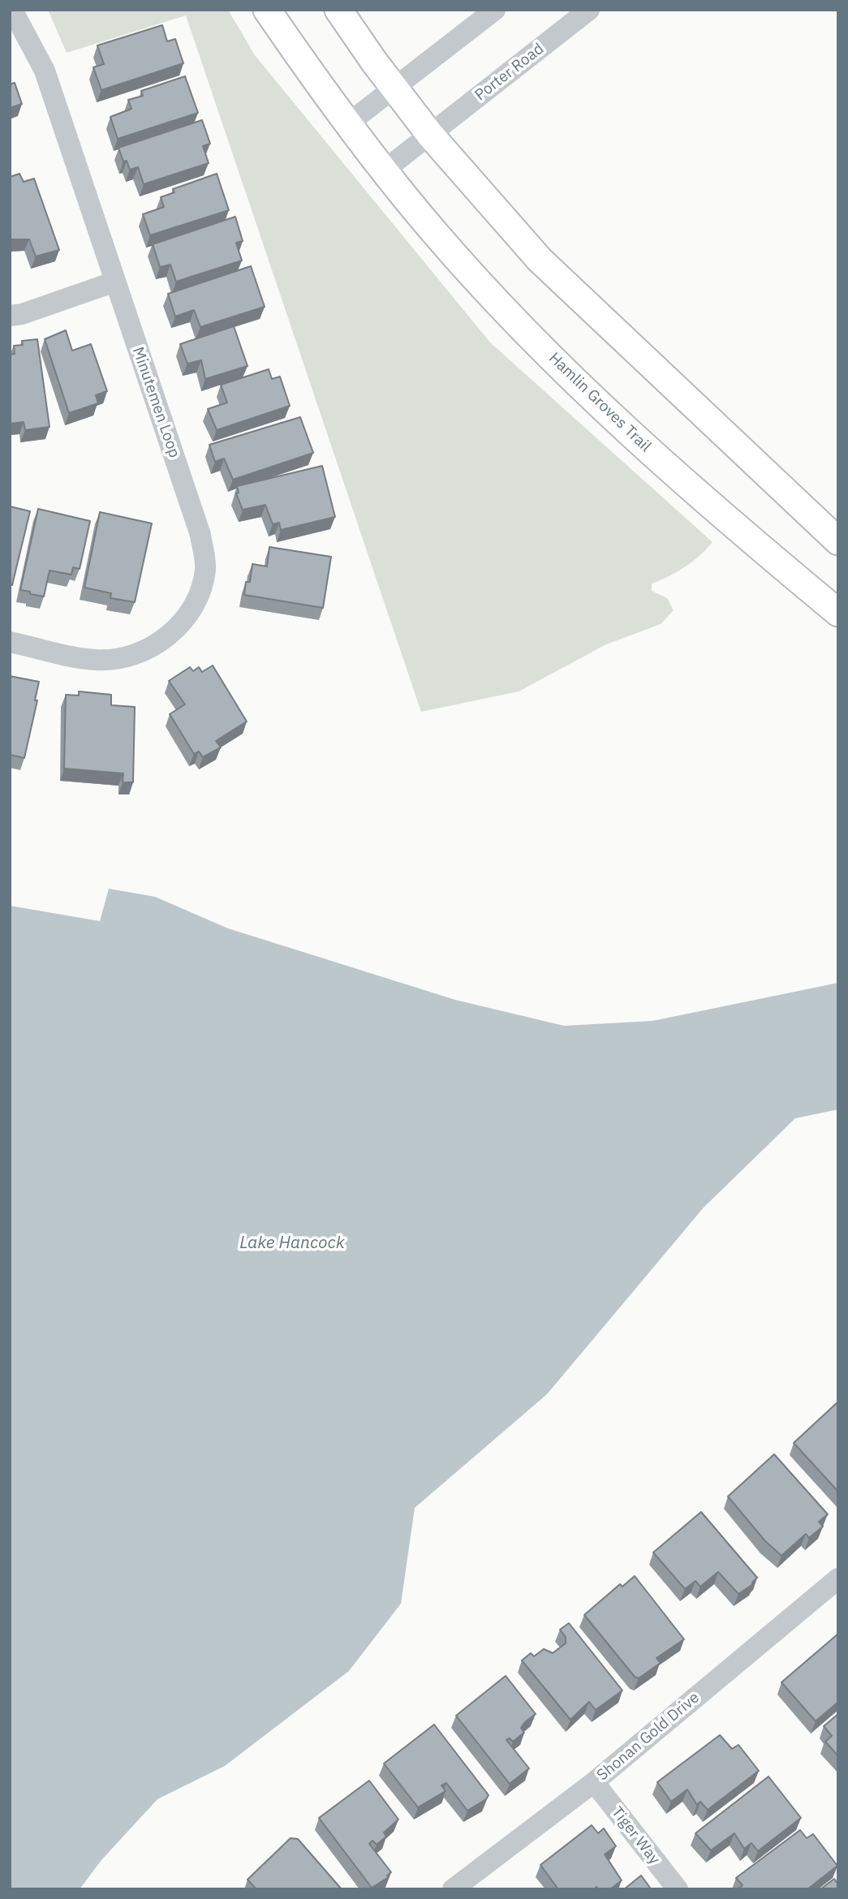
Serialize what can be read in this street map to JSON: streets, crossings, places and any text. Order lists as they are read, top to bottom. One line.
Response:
{"streets":{"main road":["Hamlin Groves Trail"],"street":["Porter Road","Minutemen Loop","Shonan Gold Drive","Tiger Way"]},"crossings":[["Porter Road","Hamlin Groves Trail"],["Shonan Gold Drive","Tiger Way"]],"water":["Lake Hancock"]}
